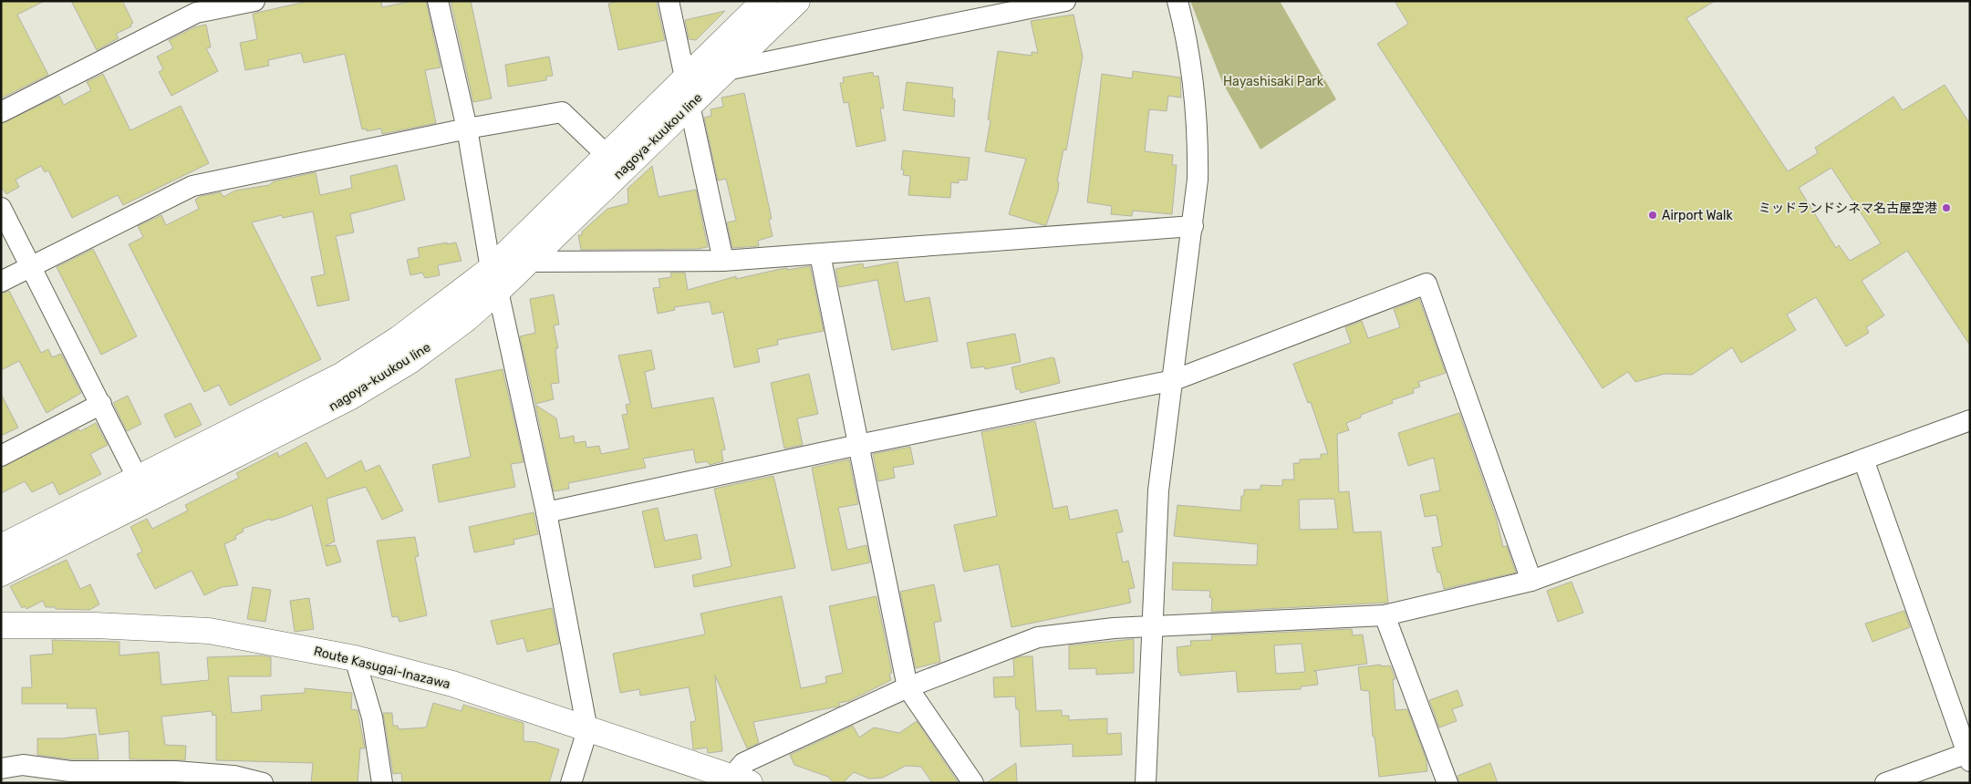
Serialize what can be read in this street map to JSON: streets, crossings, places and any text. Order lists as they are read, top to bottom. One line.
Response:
{"streets":{"main road":["nagoya-kuukou line","Route Kasugai-Inazawa"]},"parks":["Hayashisaki Park"],"places":["ミッドランドシネマ名古屋空港","Airport Walk"]}
